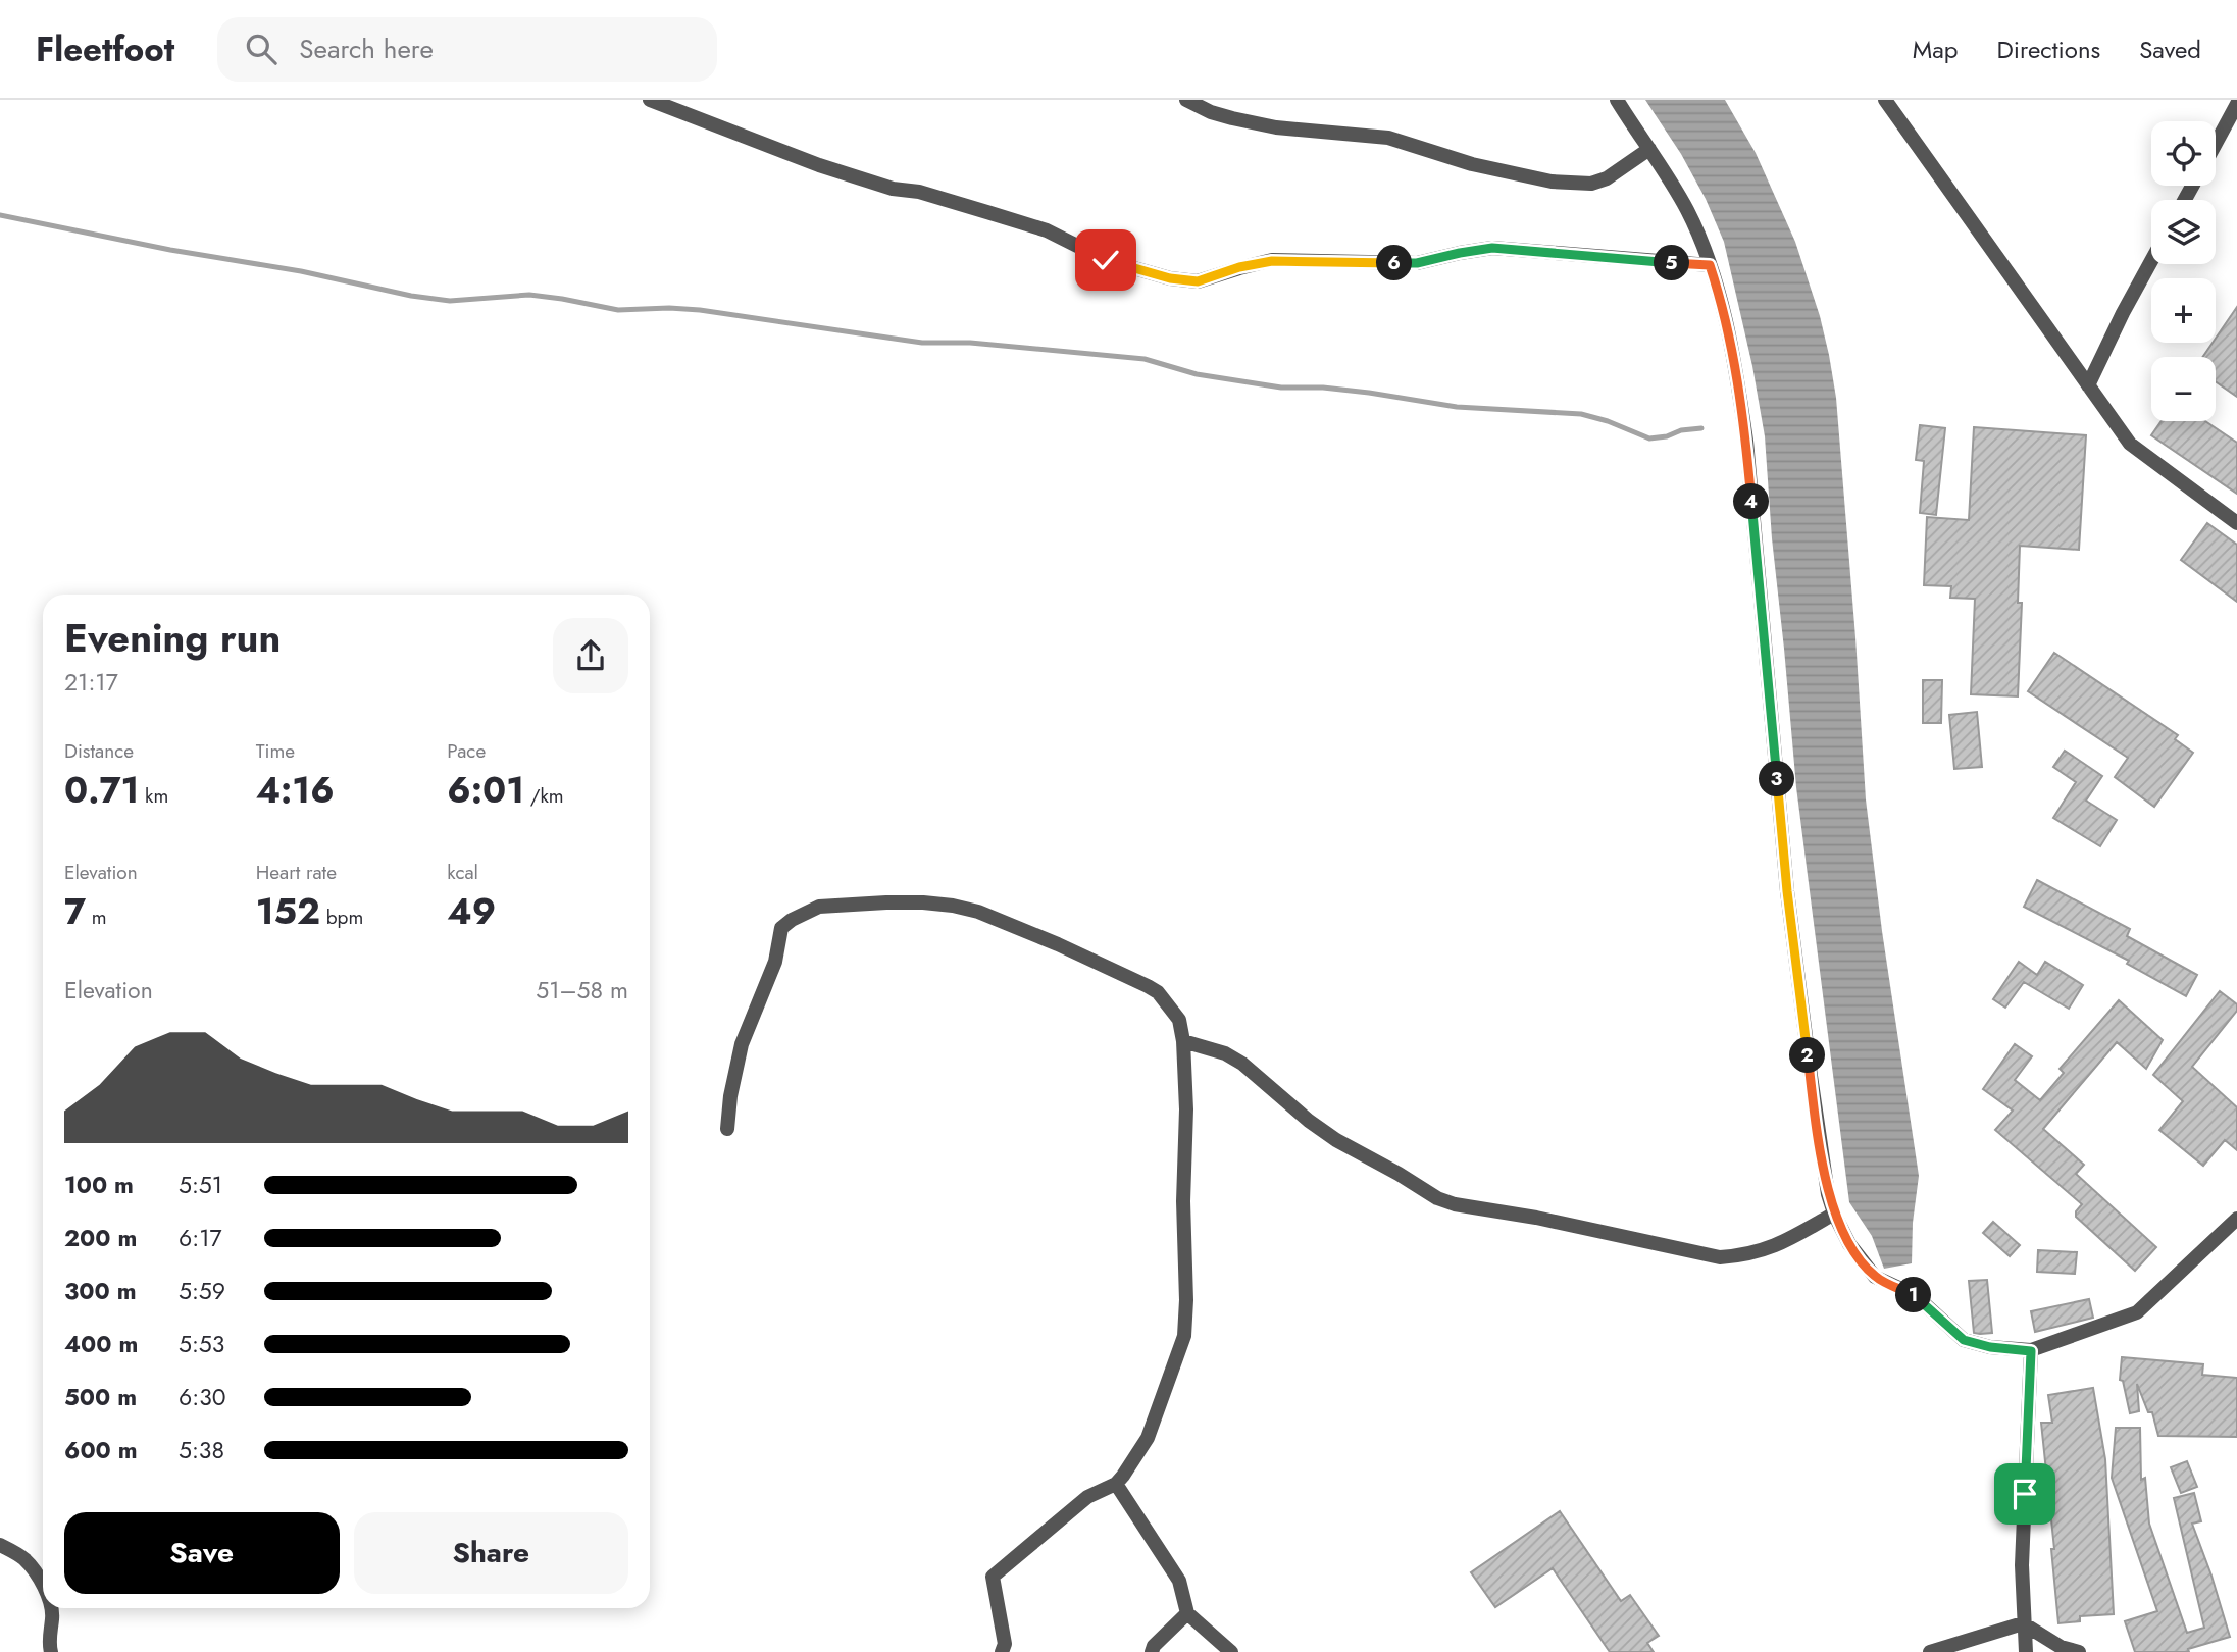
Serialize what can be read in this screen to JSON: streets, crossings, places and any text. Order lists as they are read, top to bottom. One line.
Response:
{"page":{"header":"Fleetfoot","search":"Search here","nav":["Map","Directions","Saved"],"map_buttons":["+","−"],"pins":["5","6","4","3","2","1"],"heading":["Evening run","21:17"],"stats":[["Distance","0.71 km"],["Time","4:16"],["Pace","6:01 /km"],["Elevation","7 m"],["Heart rate","152 bpm"],["kcal","49"]],"chart":["Elevation","51–58 m"],"list":[{"name":"100 m","note":"5:51"},{"name":"200 m","note":"6:17"},{"name":"300 m","note":"5:59"},{"name":"400 m","note":"5:53"},{"name":"500 m","note":"6:30"},{"name":"600 m","note":"5:38"}],"buttons":["Save","Share"]}}
